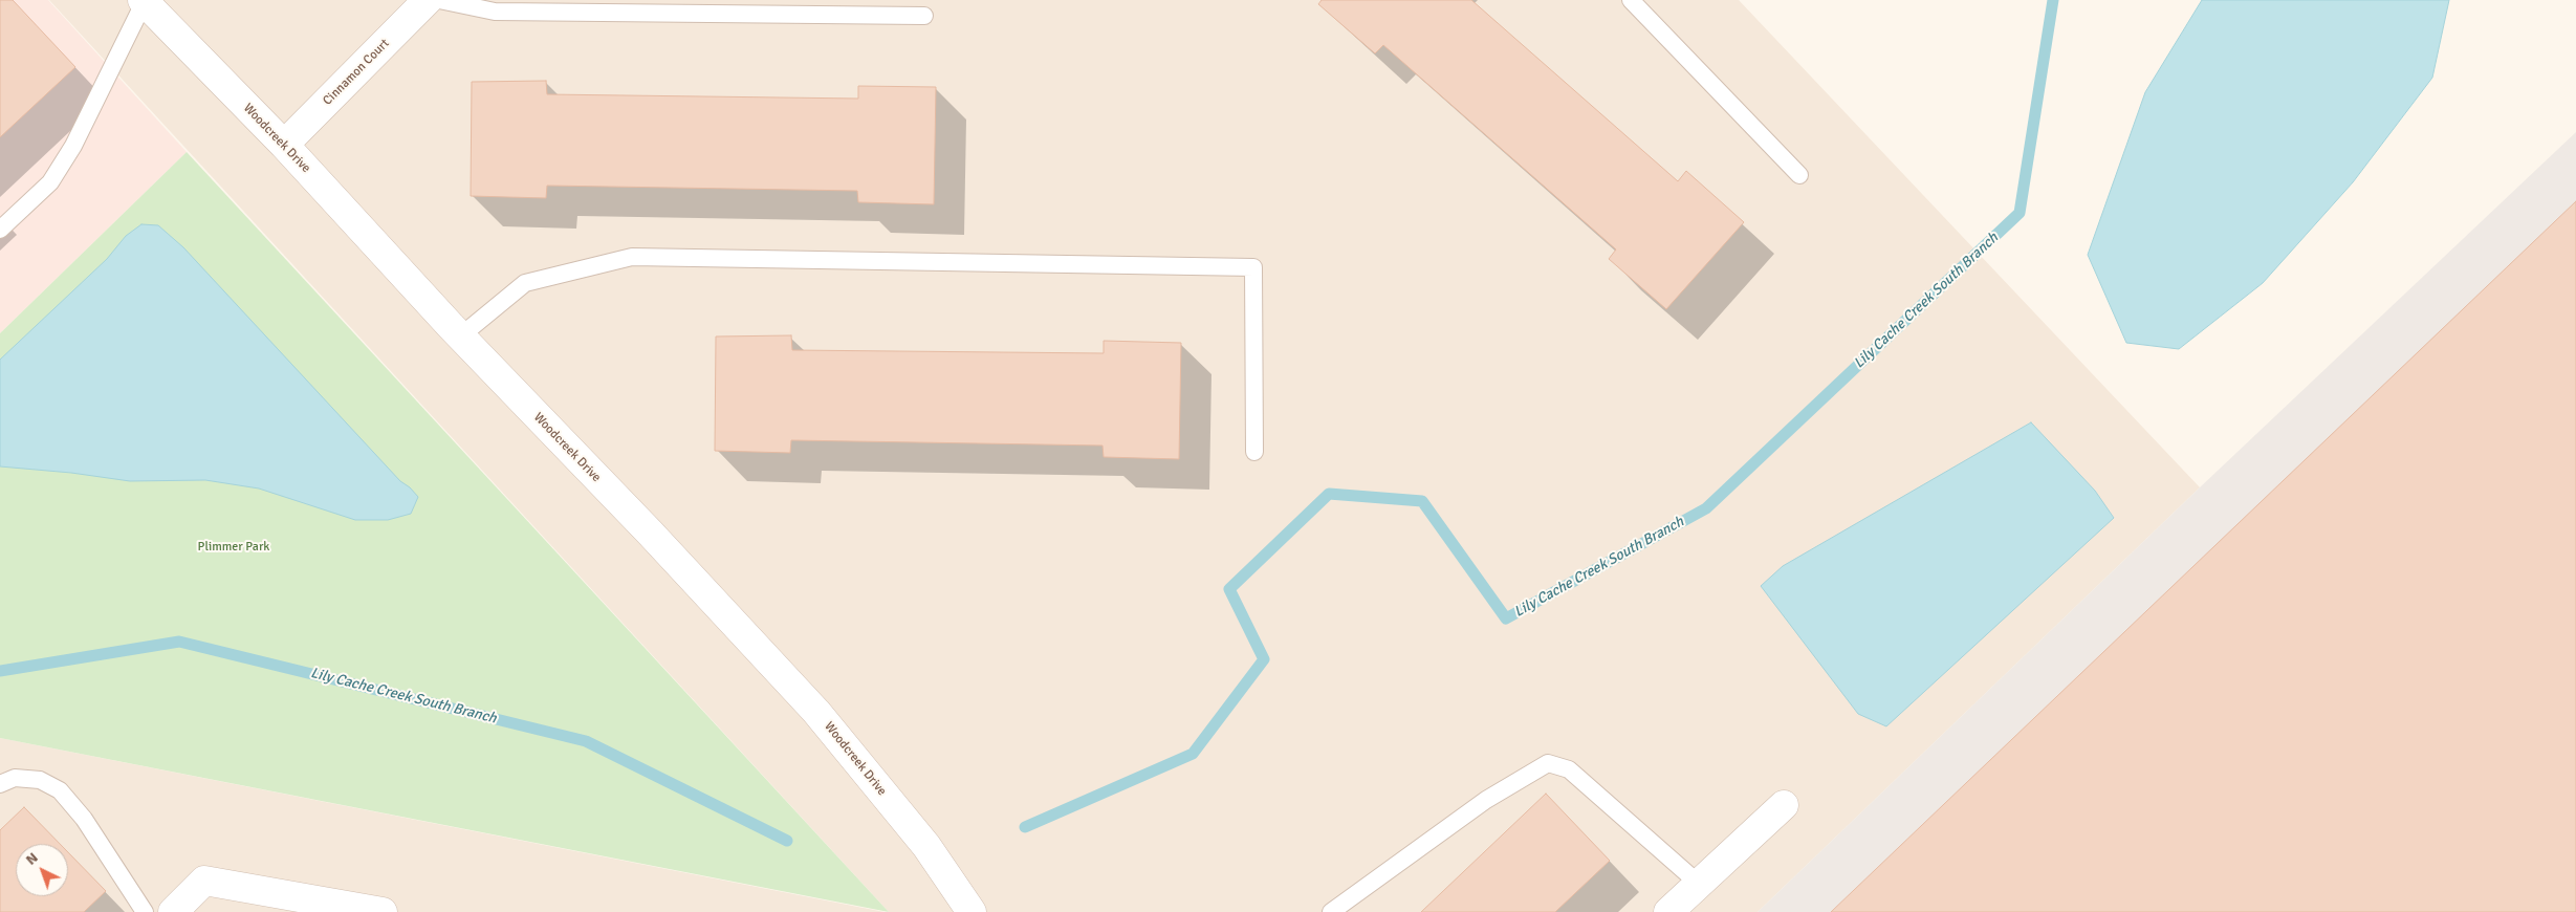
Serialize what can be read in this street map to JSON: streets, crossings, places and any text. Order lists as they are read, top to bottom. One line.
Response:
{"streets":{"street":["Cinnamon Court","Woodcreek Drive"]},"crossings":[["Cinnamon Court","Woodcreek Drive"]],"water":["Lily Cache Creek South Branch"],"parks":["Plimmer Park"],"north":"top left"}
